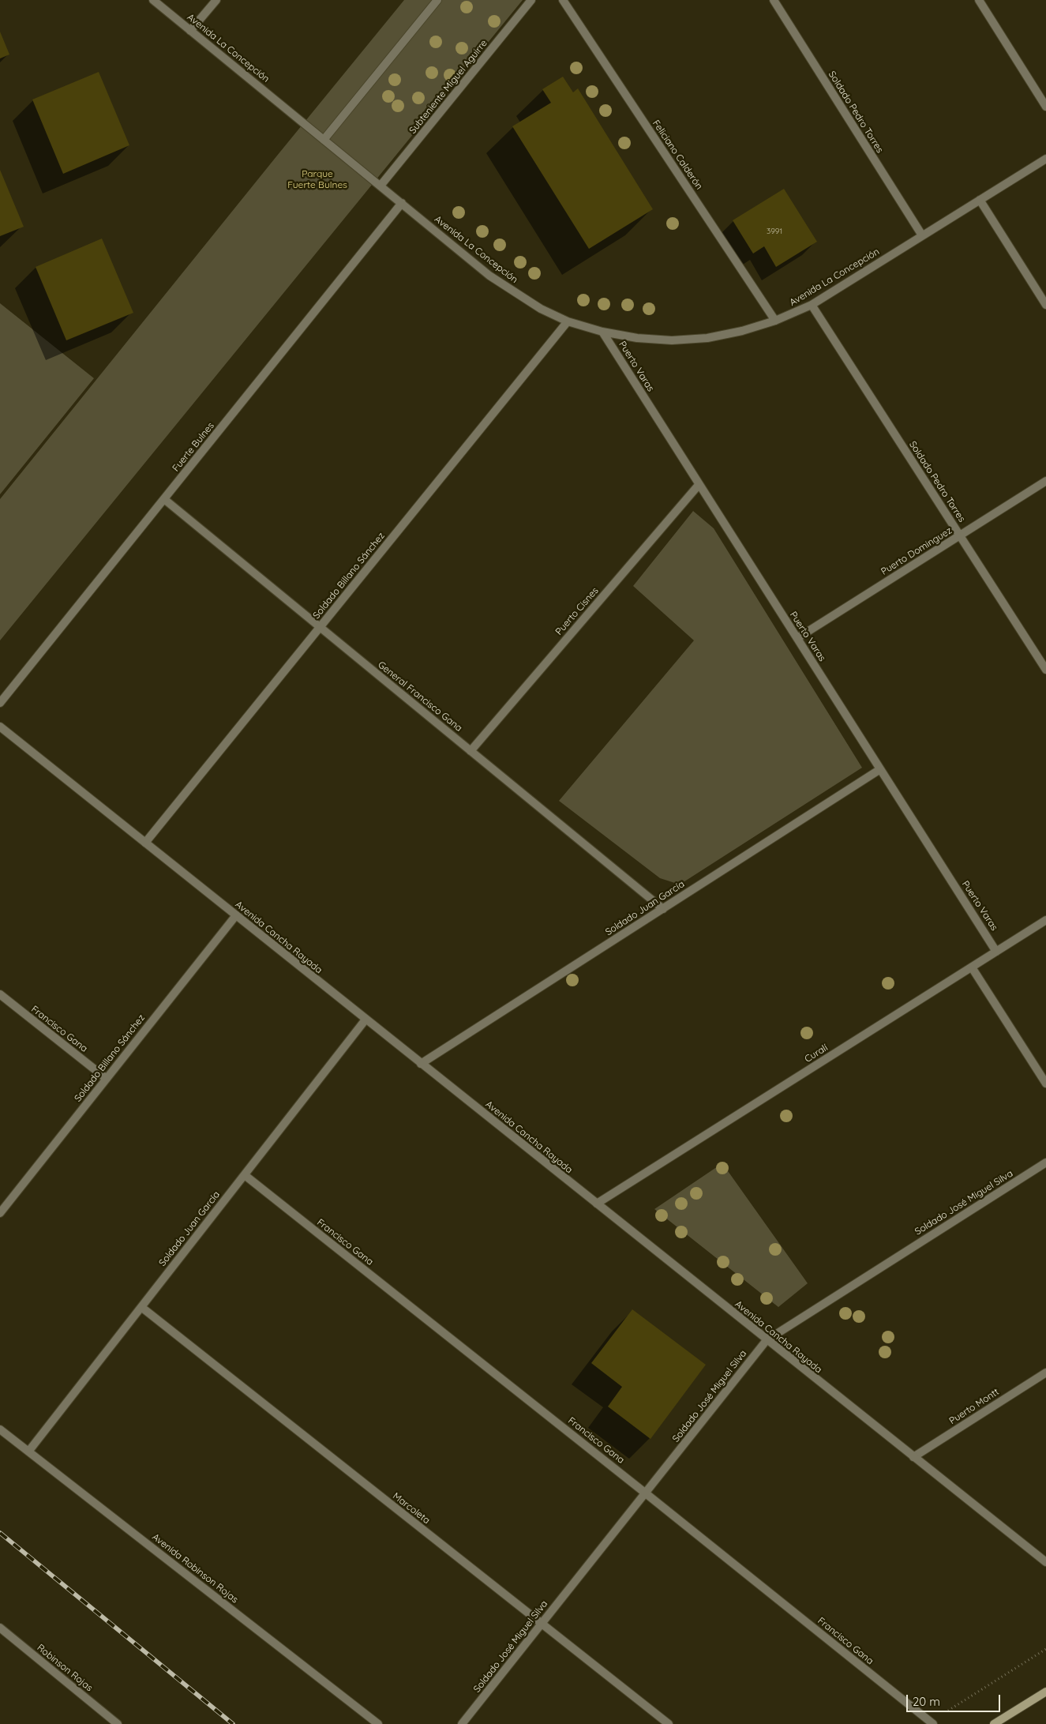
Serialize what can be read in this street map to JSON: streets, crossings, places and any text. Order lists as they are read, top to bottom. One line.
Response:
{"streets":{"street":["Avenida La Concepción","Subteniente Miguel Aguirre","Soldado Pedro Torres","Feliciano Calderón","Puerto Varas","Fuerte Bulnes","Puerto Dominguez","Soldado Billano Sánchez","Puerto Cisnes","General Francisco Gana","Soldado Juan García","Avenida Cancha Rayada","Francisco Gana","Curalí","Soldado José Miguel Silva","Puerto Montt","Marcoleta","Avenida Robinson Rojas","Robinson Rojas"]},"crossings":[["Avenida La Concepción","Subteniente Miguel Aguirre"],["Avenida La Concepción","Soldado Pedro Torres"],["Avenida La Concepción","Feliciano Calderón"],["Avenida La Concepción","Puerto Varas"],["Avenida La Concepción","Fuerte Bulnes"],["Avenida La Concepción","Soldado Billano Sánchez"],["Soldado Pedro Torres","Puerto Dominguez"],["Puerto Varas","Puerto Dominguez"],["Puerto Varas","Puerto Cisnes"],["Puerto Varas","Soldado Juan García"],["Puerto Varas","Curalí"],["Fuerte Bulnes","General Francisco Gana"],["Soldado Billano Sánchez","General Francisco Gana"],["Soldado Billano Sánchez","Avenida Cancha Rayada"],["Soldado Billano Sánchez","Francisco Gana"],["Puerto Cisnes","General Francisco Gana"],["General Francisco Gana","Soldado Juan García"],["Soldado Juan García","Avenida Cancha Rayada"],["Soldado Juan García","Francisco Gana"],["Soldado Juan García","Marcoleta"],["Soldado Juan García","Avenida Robinson Rojas"],["Avenida Cancha Rayada","Curalí"],["Avenida Cancha Rayada","Soldado José Miguel Silva"],["Avenida Cancha Rayada","Puerto Montt"],["Francisco Gana","Soldado José Miguel Silva"],["Soldado José Miguel Silva","Marcoleta"]],"parks":["Parque Fuerte Bulnes"],"house_numbers":["3991"],"scale_bar":"20 m"}
